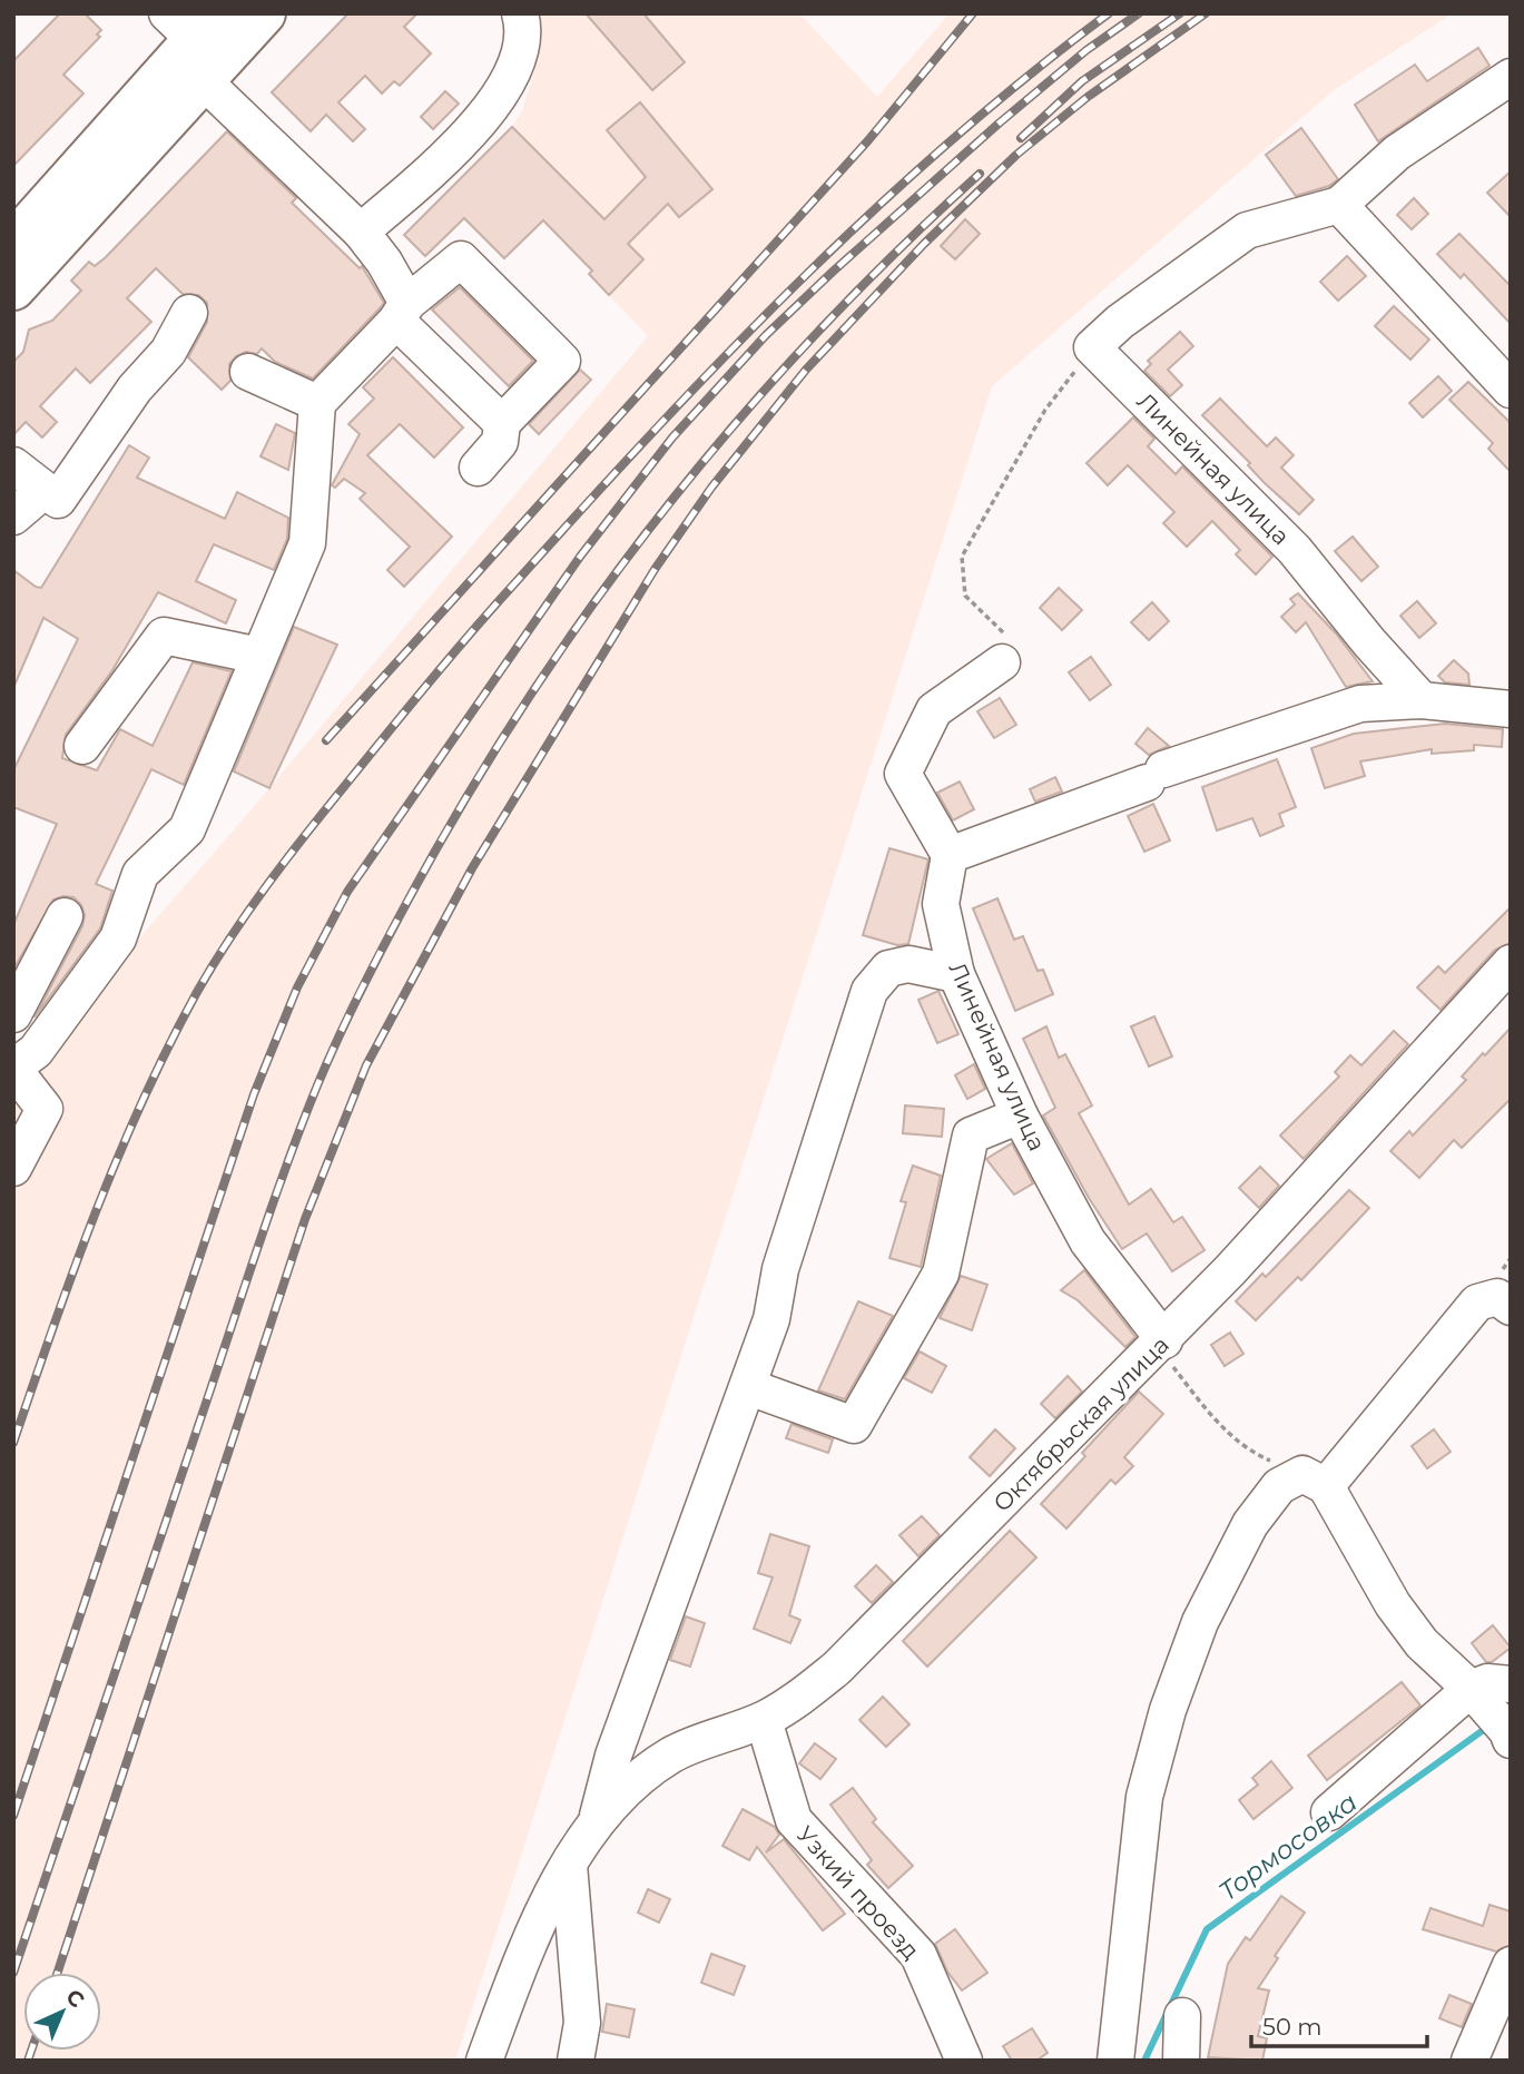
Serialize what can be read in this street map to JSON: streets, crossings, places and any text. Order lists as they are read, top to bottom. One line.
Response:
{"streets":{"street":["Линейная улица","Октябрьская улица","Узкий проезд"]},"crossings":[["Линейная улица","Октябрьская улица"],["Октябрьская улица","Узкий проезд"]],"water":["Тормосовка"],"scale_bar":"50 m","north":"top right"}
